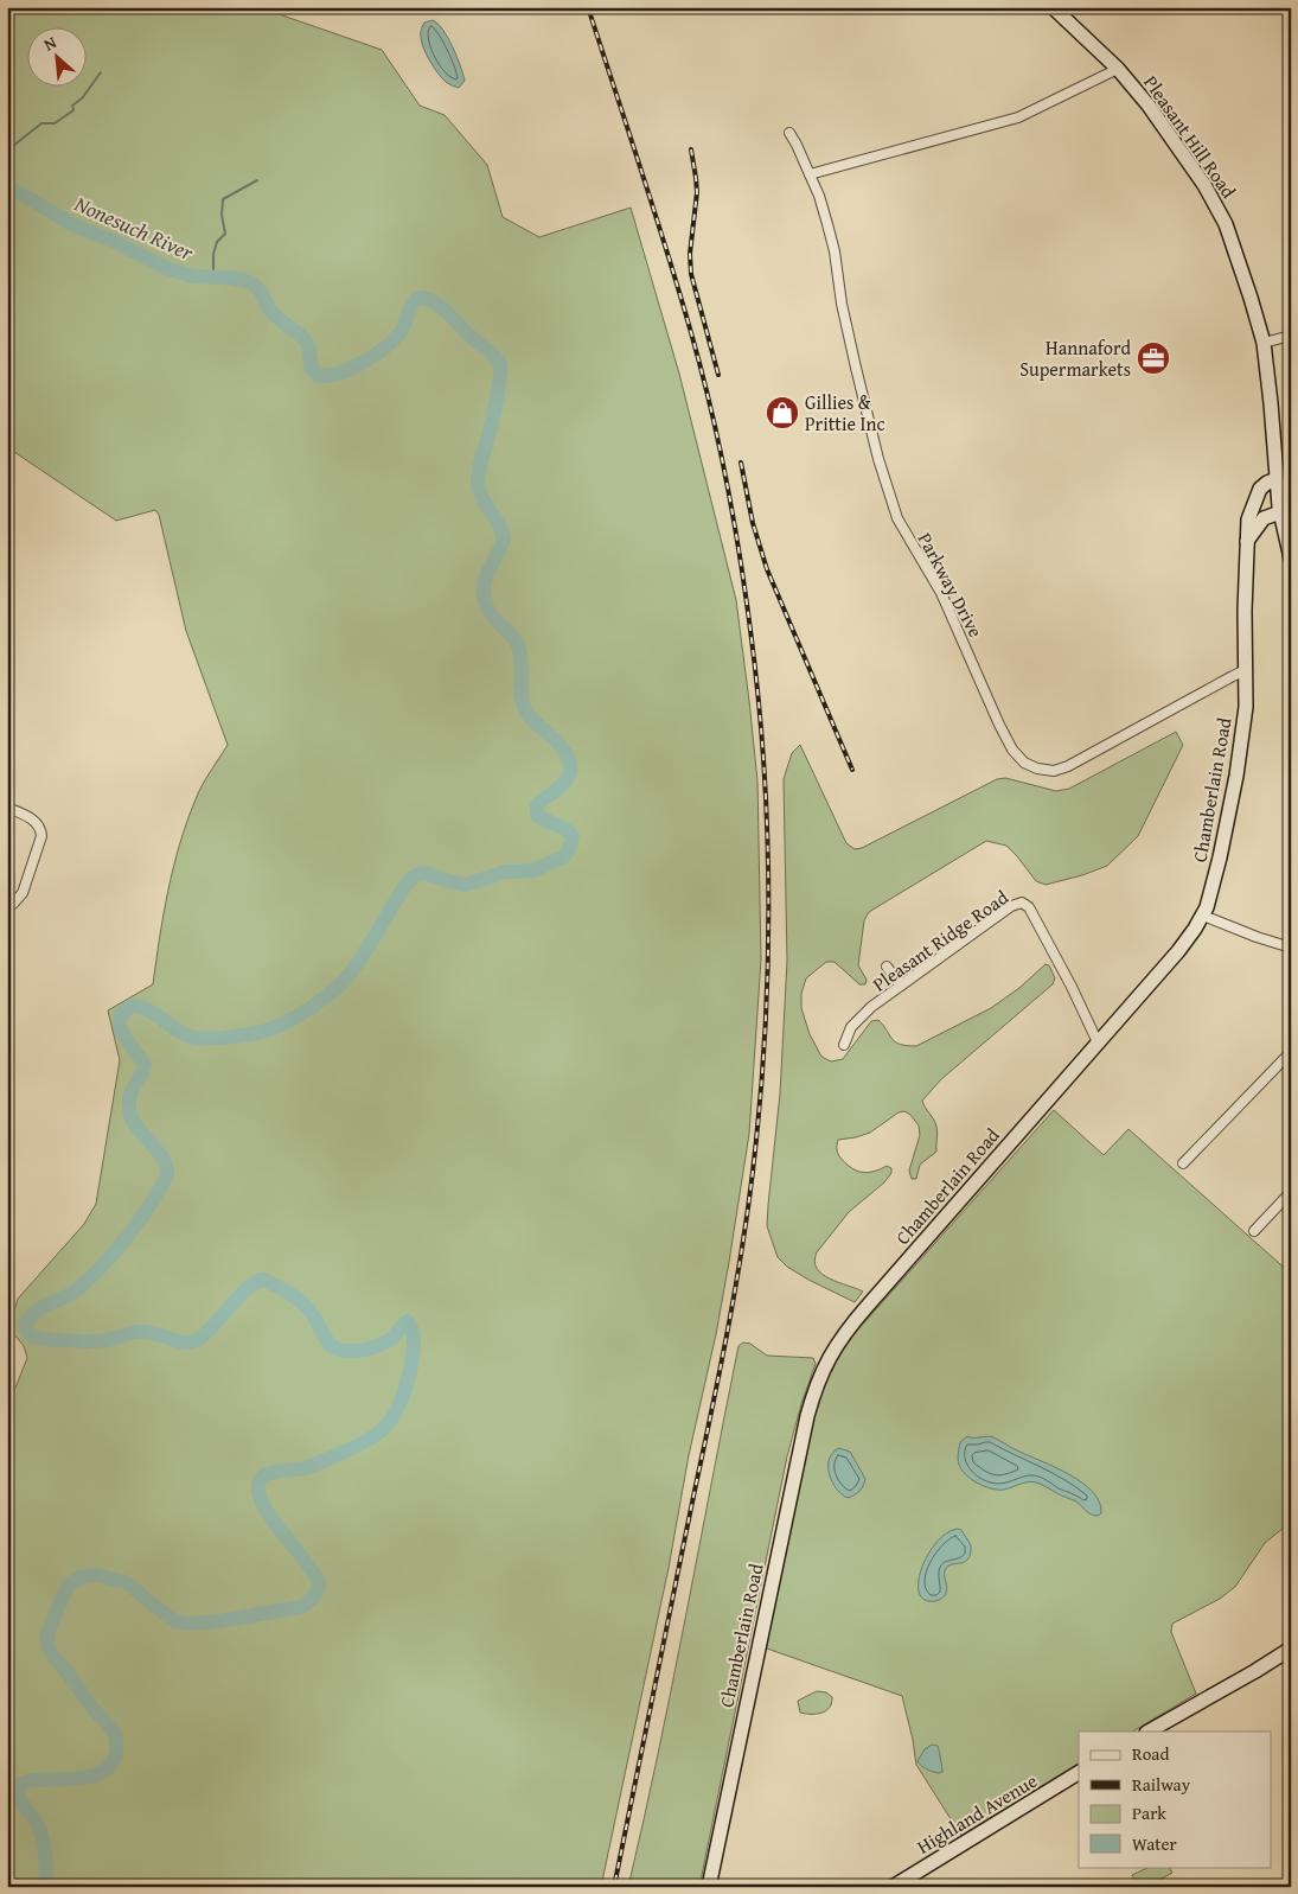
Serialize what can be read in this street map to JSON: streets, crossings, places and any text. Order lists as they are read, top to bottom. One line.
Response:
{"streets":{"street":["Pleasant Hill Road","Parkway Drive","Chamberlain Road","Pleasant Ridge Road","Highland Avenue"]},"crossings":[["Pleasant Hill Road","Chamberlain Road"],["Parkway Drive","Chamberlain Road"],["Chamberlain Road","Pleasant Ridge Road"]],"water":["Nonesuch River"],"places":{"office":["Hannaford Supermarkets"],"shop":["Gillies & Prittie Inc"]},"legend":["Road","Railway","Park","Water"],"north":"top left"}
